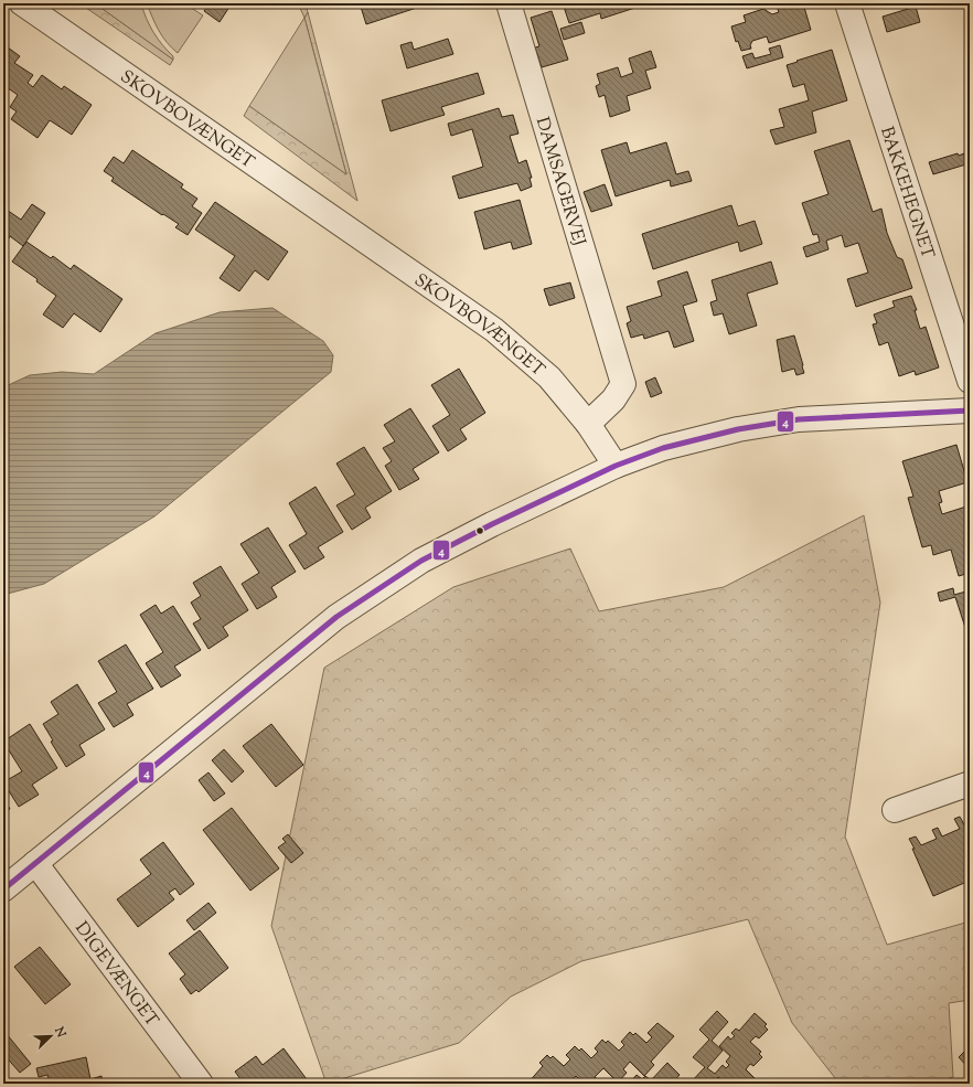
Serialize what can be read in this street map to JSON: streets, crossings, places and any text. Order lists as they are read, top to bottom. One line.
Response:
{"streets":{"street":["SKOVBOVÆNGET","DAMSAGERVEJ","BAKKEHEGNET","DIGEVÆNGET"]},"crossings":[["SKOVBOVÆNGET","DAMSAGERVEJ"]],"lines":["transit line 4"],"north":"top right"}
